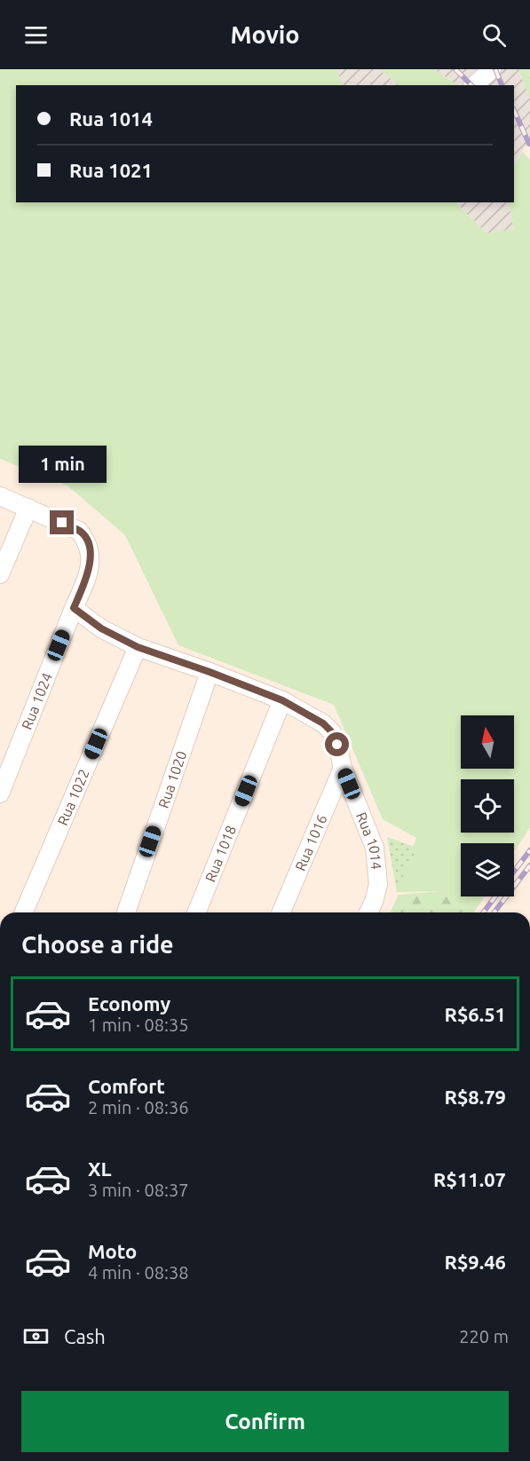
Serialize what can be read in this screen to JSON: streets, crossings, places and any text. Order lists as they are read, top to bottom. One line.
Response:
{"streets":{"street":["Rua 1024","Rua 1020","Rua 1022","Rua 1016","Rua 1014","Rua 1018"]},"crossings":[["Rua 1024","Rua 1014"],["Rua 1020","Rua 1014"],["Rua 1022","Rua 1014"],["Rua 1016","Rua 1014"],["Rua 1014","Rua 1018"]],"north":"top","page":{"header":"Movio","banner":["Rua 1014","Rua 1021"],"bubble":"1 min","heading":"Choose a ride","list":[{"name":"Economy","note":"1 min · 08:35","value":"R$6.51"},{"name":"Comfort","note":"2 min · 08:36","value":"R$8.79"},{"name":"XL","note":"3 min · 08:37","value":"R$11.07"},{"name":"Moto","note":"4 min · 08:38","value":"R$9.46"}],"pay":["Cash","220 m"],"buttons":"Confirm"}}
